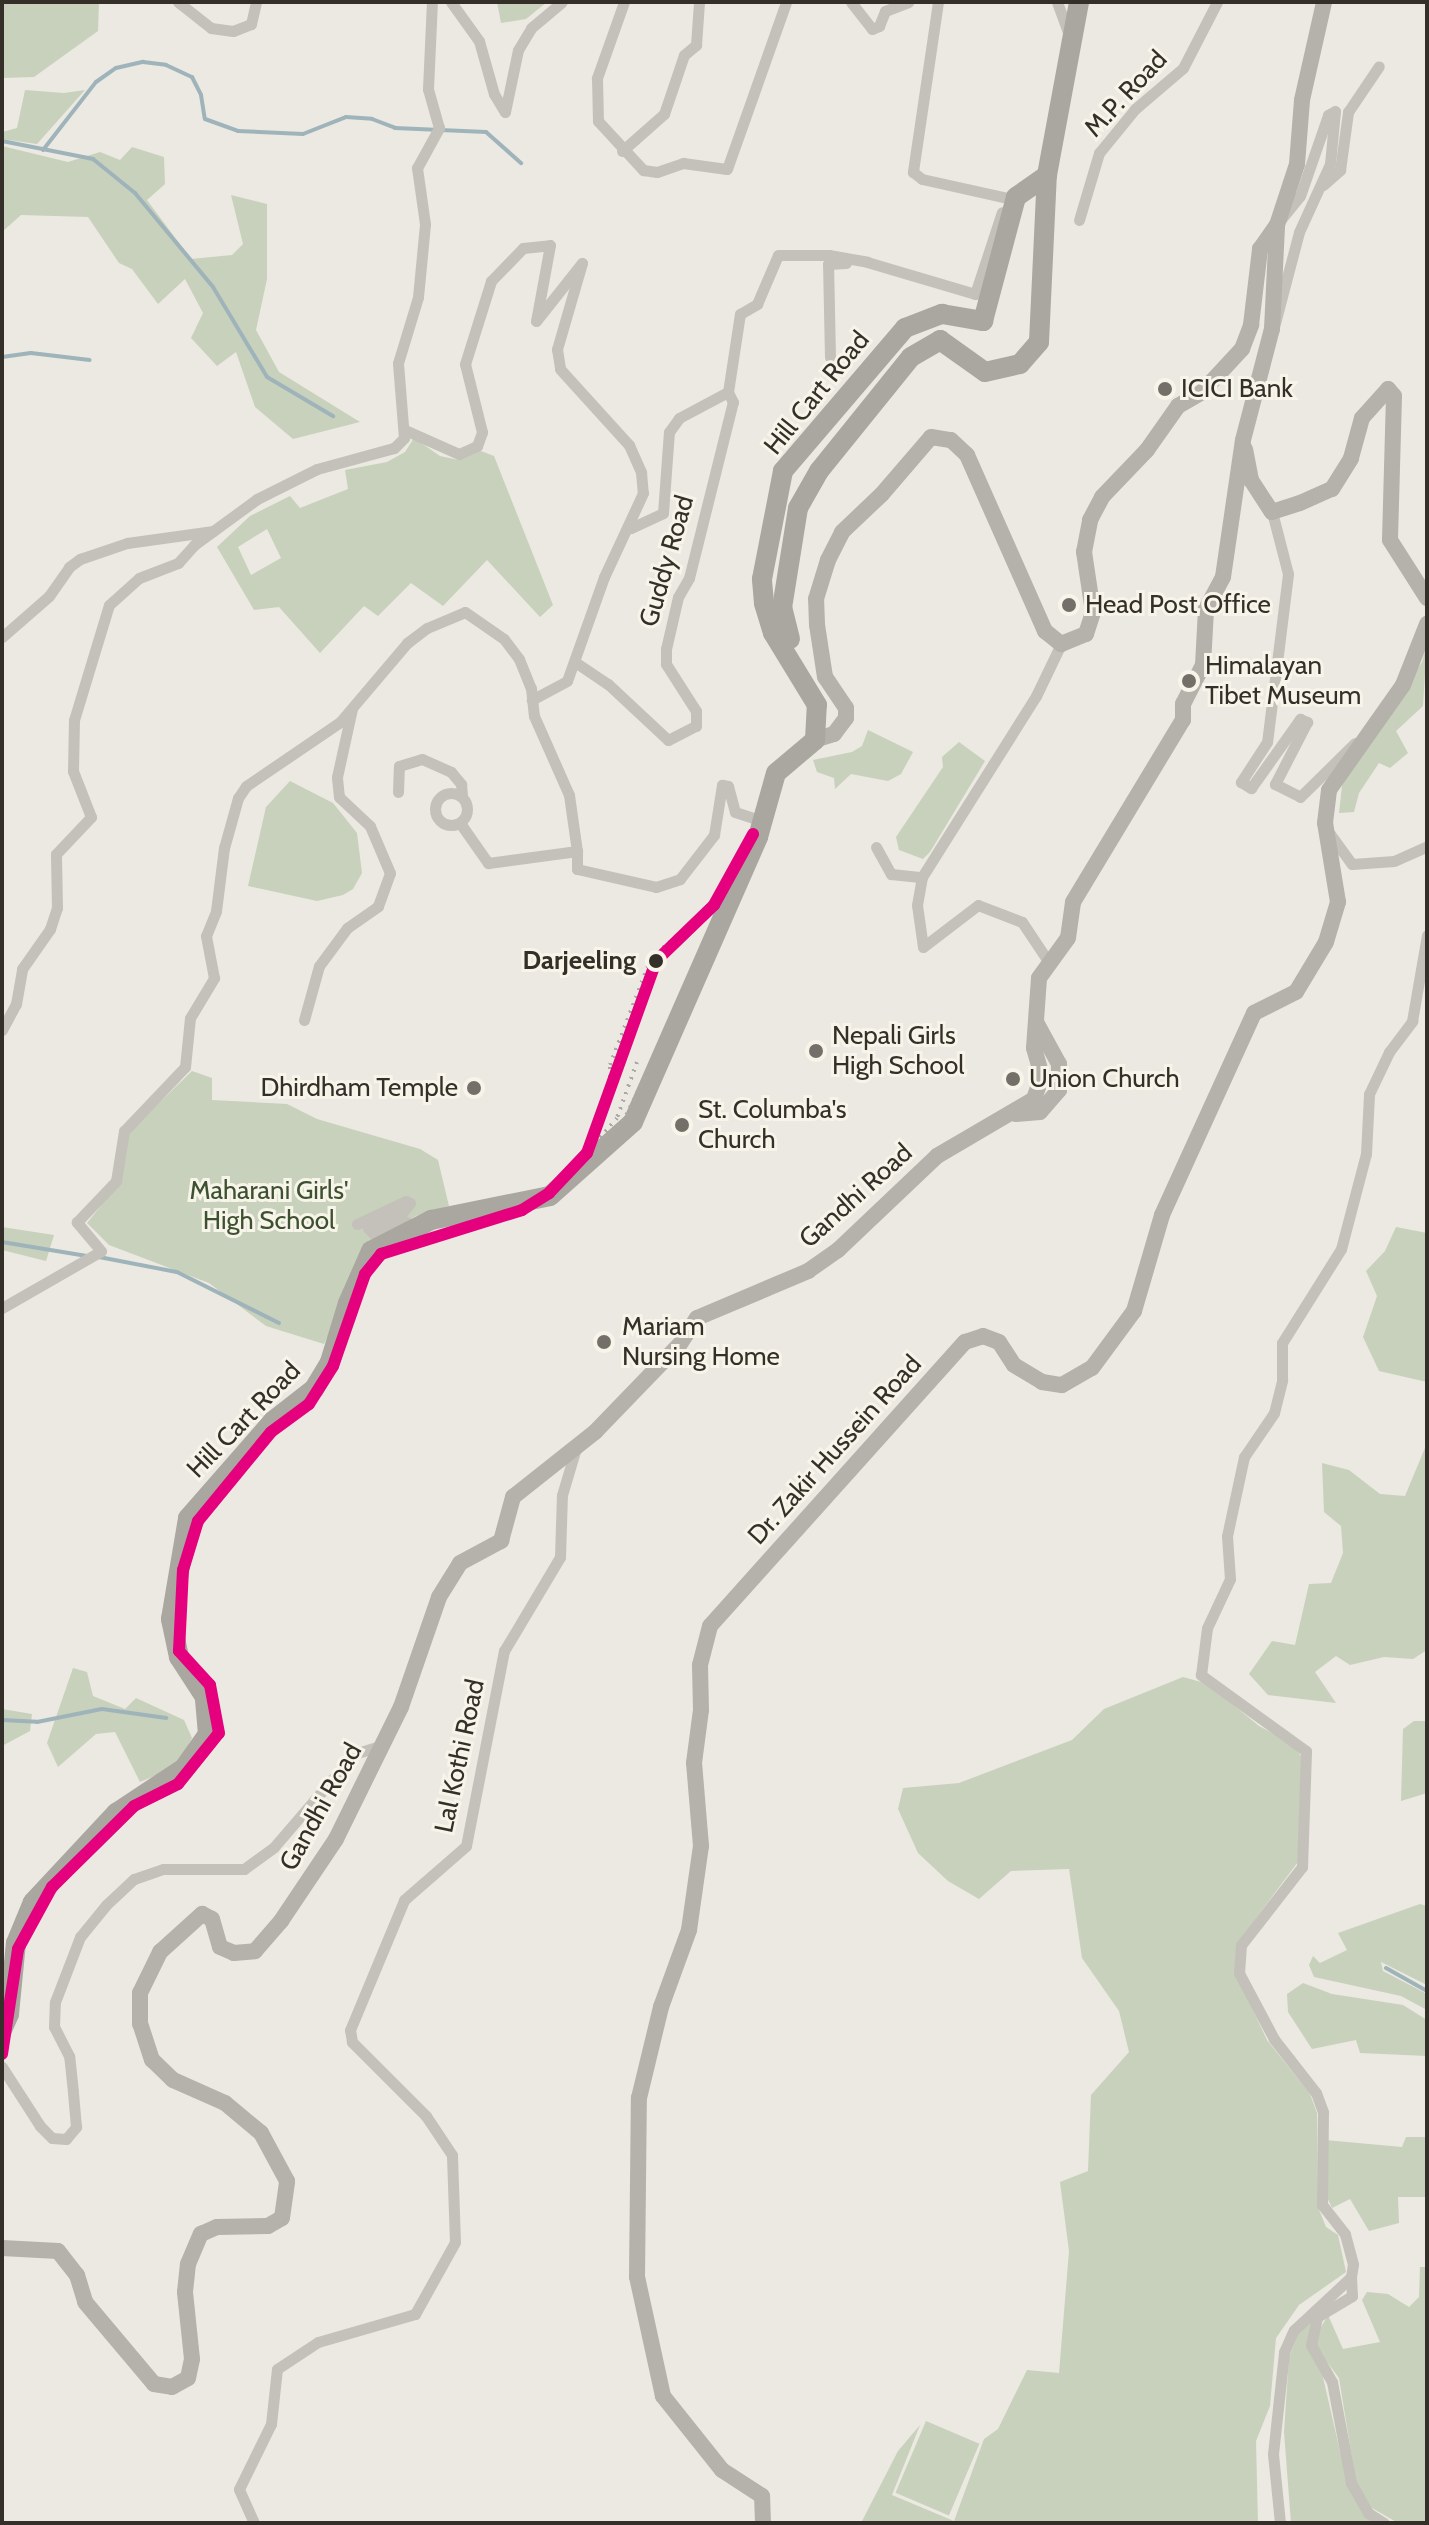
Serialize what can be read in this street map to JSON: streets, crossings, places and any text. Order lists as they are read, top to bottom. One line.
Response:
{"streets":{"highway":["Hill Cart Road"],"street":["M.P. Road","Guddy Road","Gandhi Road","Dr. Zakir Hussein Road","Lal Kothi Road"]},"crossings":[["Gandhi Road","Lal Kothi Road"]],"parks":["Maharani Girls' High School"],"places":["ICICI Bank","Head Post Office","Himalayan Tibet Museum","Darjeeling","Nepali Girls High School","Union Church","Dhirdham Temple","St. Columba's Church","Mariam Nursing Home"]}
